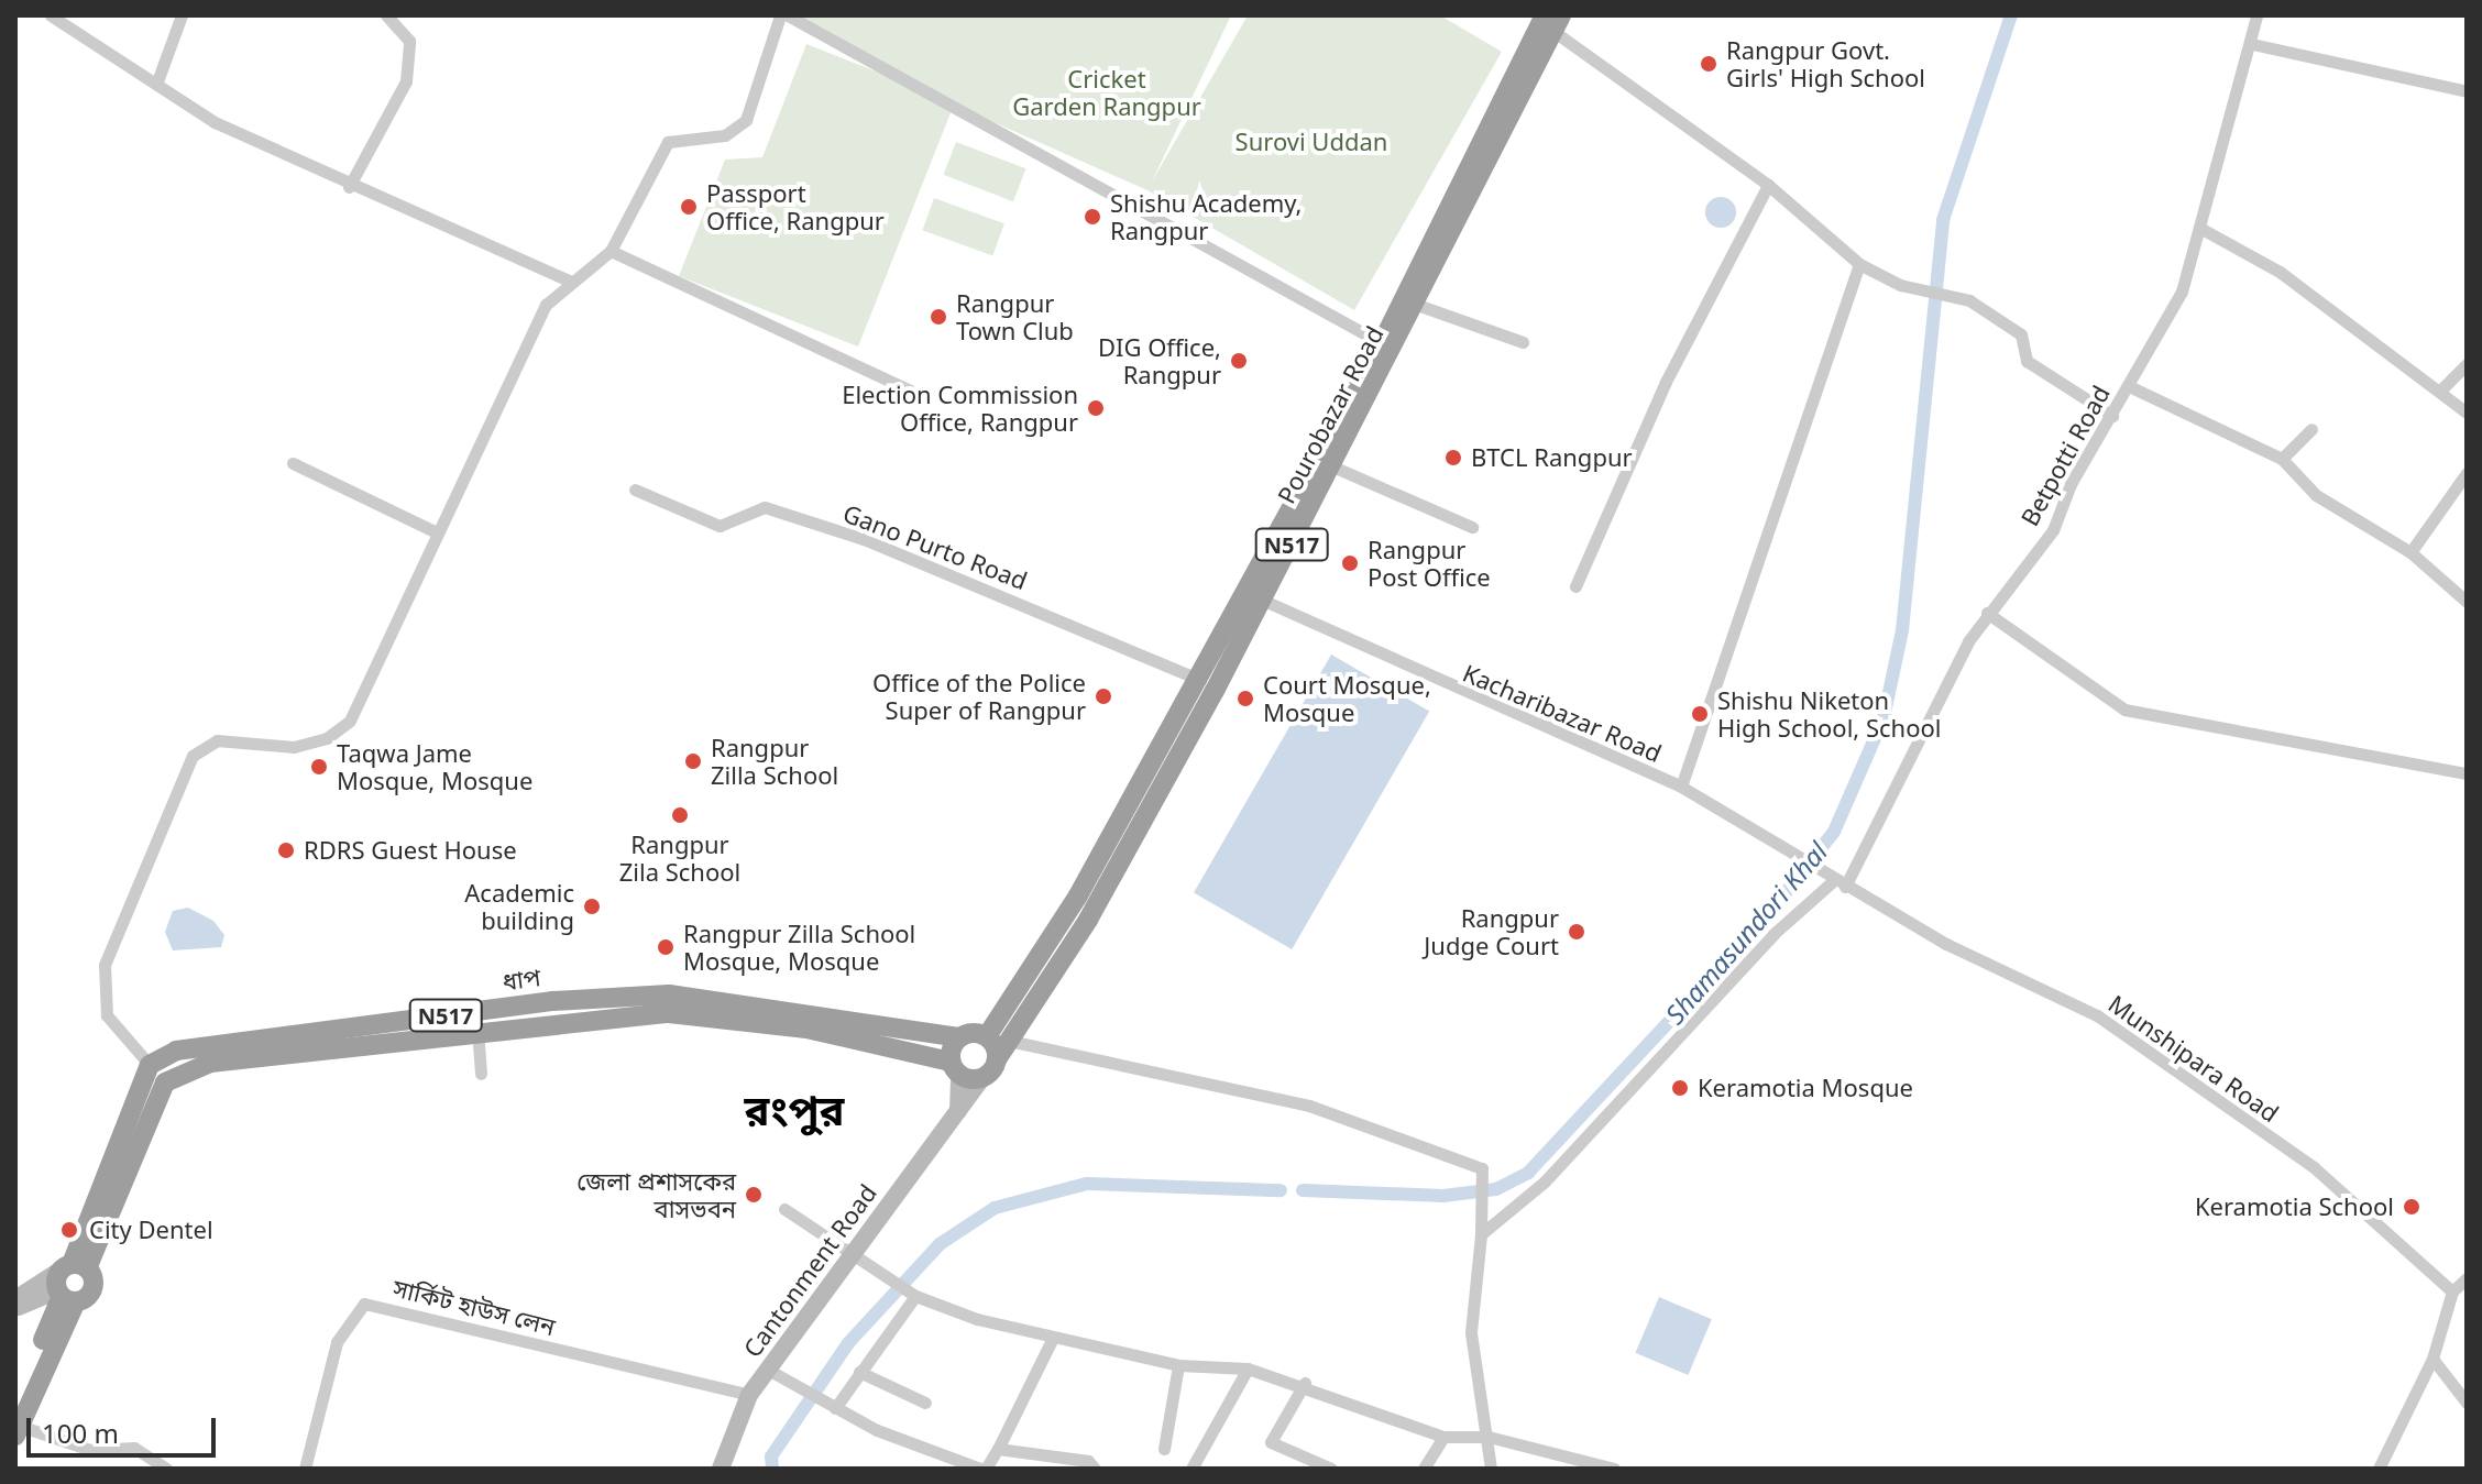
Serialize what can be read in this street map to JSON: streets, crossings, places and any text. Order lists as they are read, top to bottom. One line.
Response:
{"streets":{"highway":["Pourobazar Road","N517","ধাপ"],"main road":["Cantonment Road"],"street":["Betpotti Road","Gano Purto Road","Kacharibazar Road","Munshipara Road","সার্কিট হাউস লেন"]},"crossings":[["Pourobazar Road","N517"],["Pourobazar Road","Gano Purto Road"],["Pourobazar Road","Kacharibazar Road"],["Pourobazar Road","ধাপ"],["Betpotti Road","Kacharibazar Road"],["Betpotti Road","Munshipara Road"],["N517","ধাপ"],["N517","Cantonment Road"],["Kacharibazar Road","Munshipara Road"],["ধাপ","Cantonment Road"],["Cantonment Road","সার্কিট হাউস লেন"]],"districts":["রংপুর"],"water":["Shamasundori Khal"],"parks":["Cricket Garden Rangpur","Surovi Uddan"],"places":["Rangpur Govt. Girls' High School","Passport Office, Rangpur","Shishu Academy, Rangpur","Rangpur Town Club","DIG Office, Rangpur","Election Commission Office, Rangpur","BTCL Rangpur","Rangpur Post Office","Office of the Police Super of Rangpur","Court Mosque, Mosque","Shishu Niketon High School, School","Rangpur Zilla School","Taqwa Jame Mosque, Mosque","Rangpur Zila School","RDRS Guest House","Academic building","Rangpur Judge Court","Rangpur Zilla School Mosque, Mosque","Keramotia Mosque","জেলা প্রশাসকের বাসভবন","Keramotia School","City Dentel"],"scale_bar":"100 m"}
